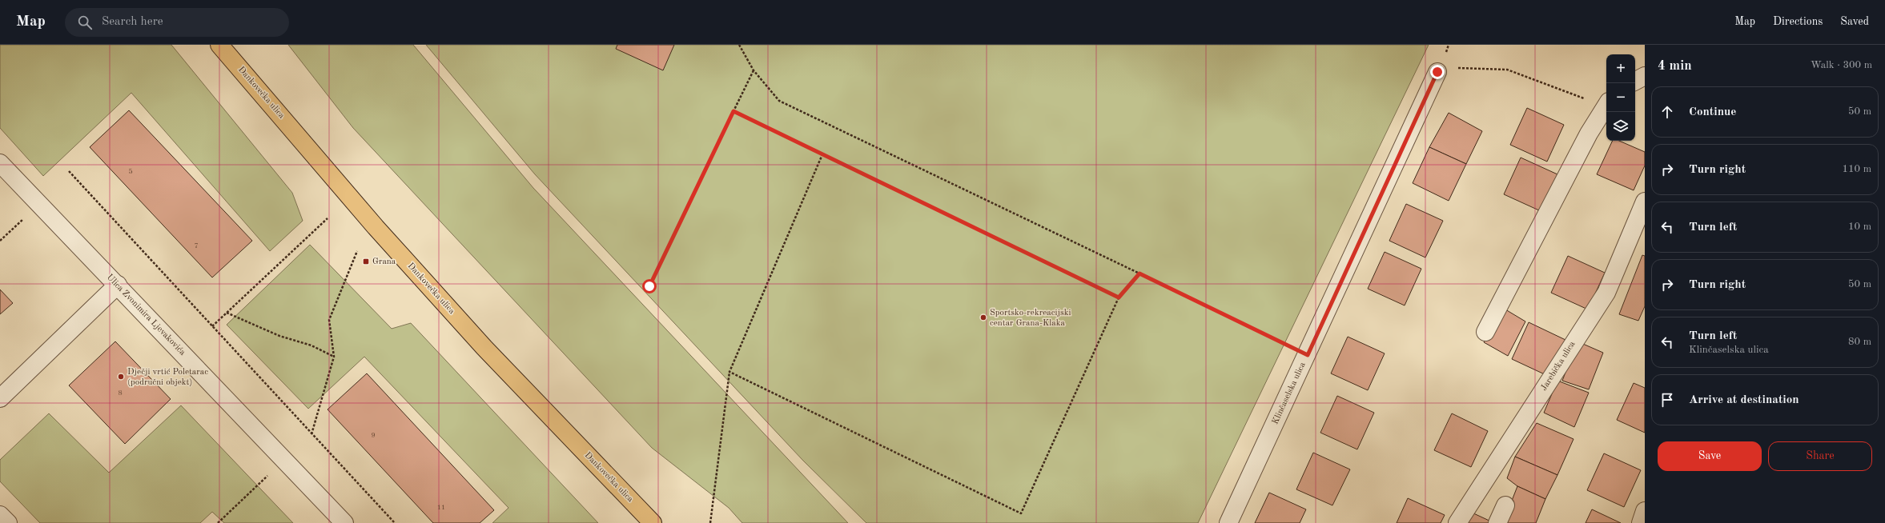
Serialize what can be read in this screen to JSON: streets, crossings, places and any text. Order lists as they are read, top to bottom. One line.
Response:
{"streets":{"main road":["Dankovečka ulica"],"street":["Ulica Zvonimira Ljevakovića","Jarebička ulica","Klinčaselska ulica"]},"places":{"transit":["Grana"],"other":["Sportsko-rekreacijski centar Grana-Klaka","Dječji vrtić Poletarac (područni objekt)"]},"house_numbers":["5","7","8","9","11"],"page":{"header":"Map","search":"Search here","nav":["Map","Directions","Saved"],"heading":["4 min","Walk · 300 m"],"map_buttons":["+","−"],"list":[["Continue","50 m"],["Turn right","110 m"],["Turn left","10 m"],["Turn right","50 m"],["Turn left","Klinčaselska ulica","80 m"],"Arrive at destination"],"buttons":["Save","Share"]}}
